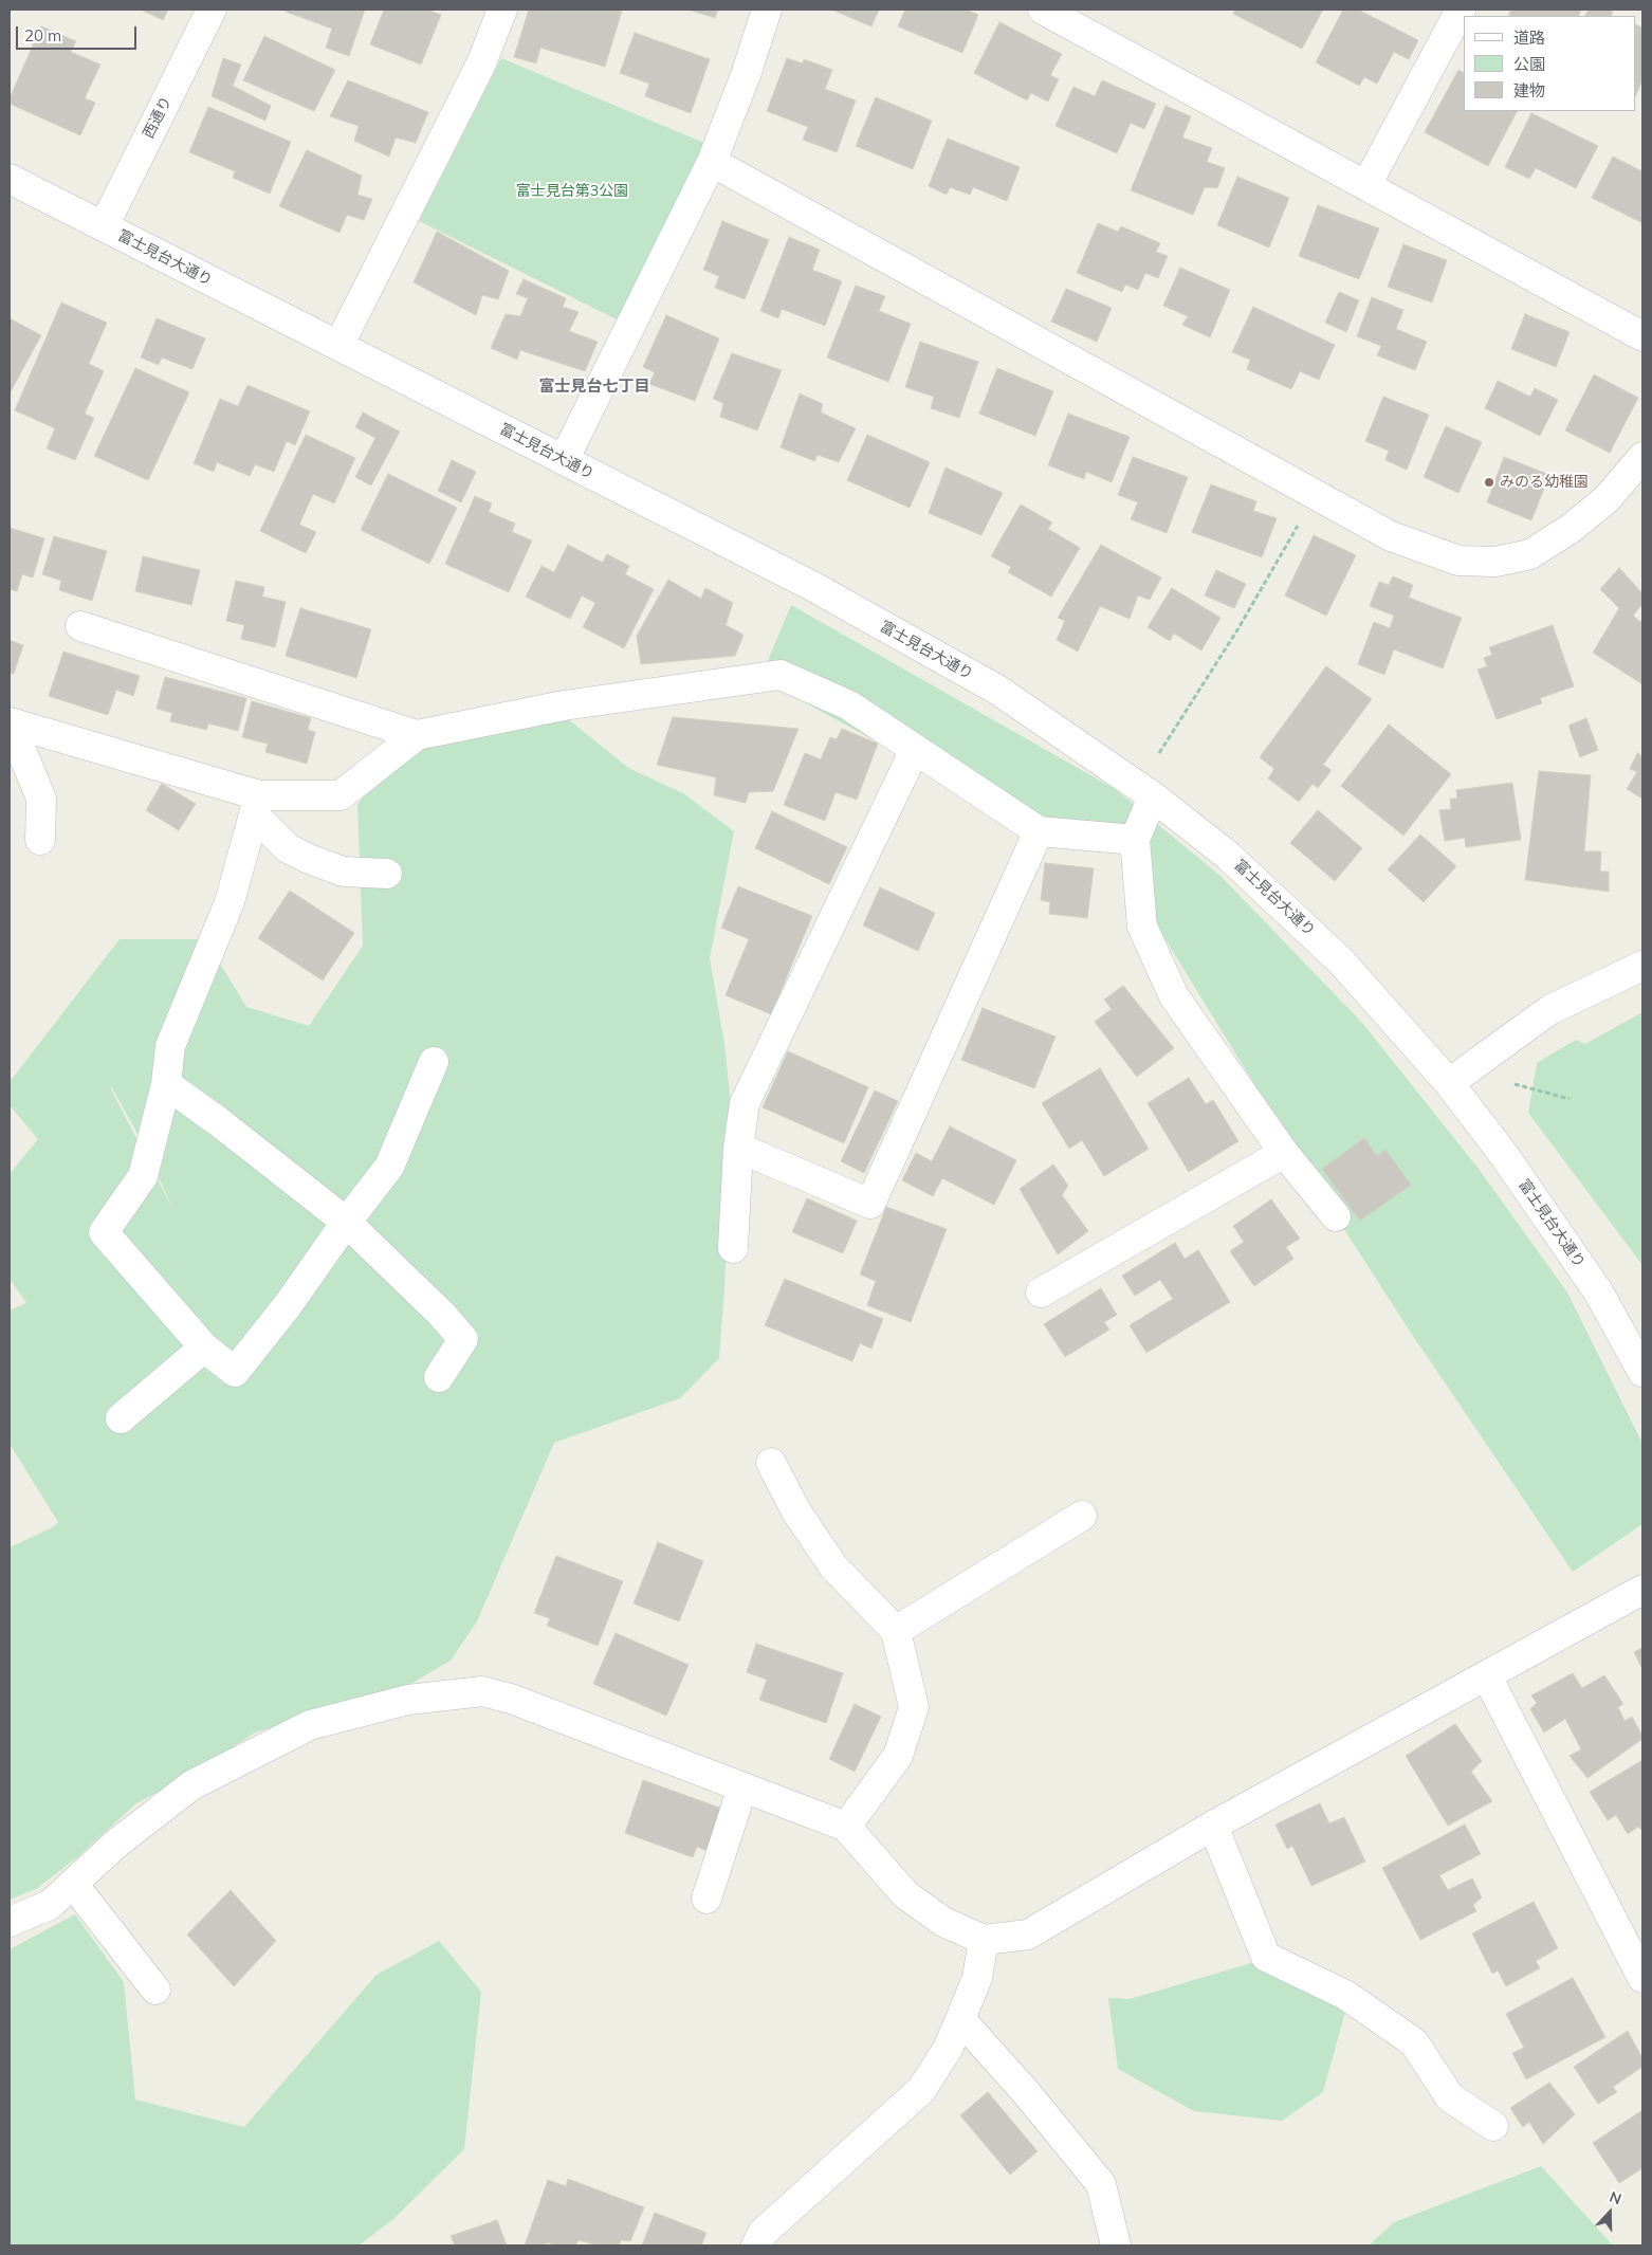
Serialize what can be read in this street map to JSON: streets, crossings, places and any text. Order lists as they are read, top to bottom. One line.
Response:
{"streets":{"street":["西通り","富士見台大通り"]},"crossings":[["西通り","富士見台大通り"]],"districts":["富士見台七丁目"],"parks":["富士見台第3公園"],"places":["みのる幼稚園"],"legend":["道路","公園","建物"],"scale_bar":"20 m","north":"top"}
